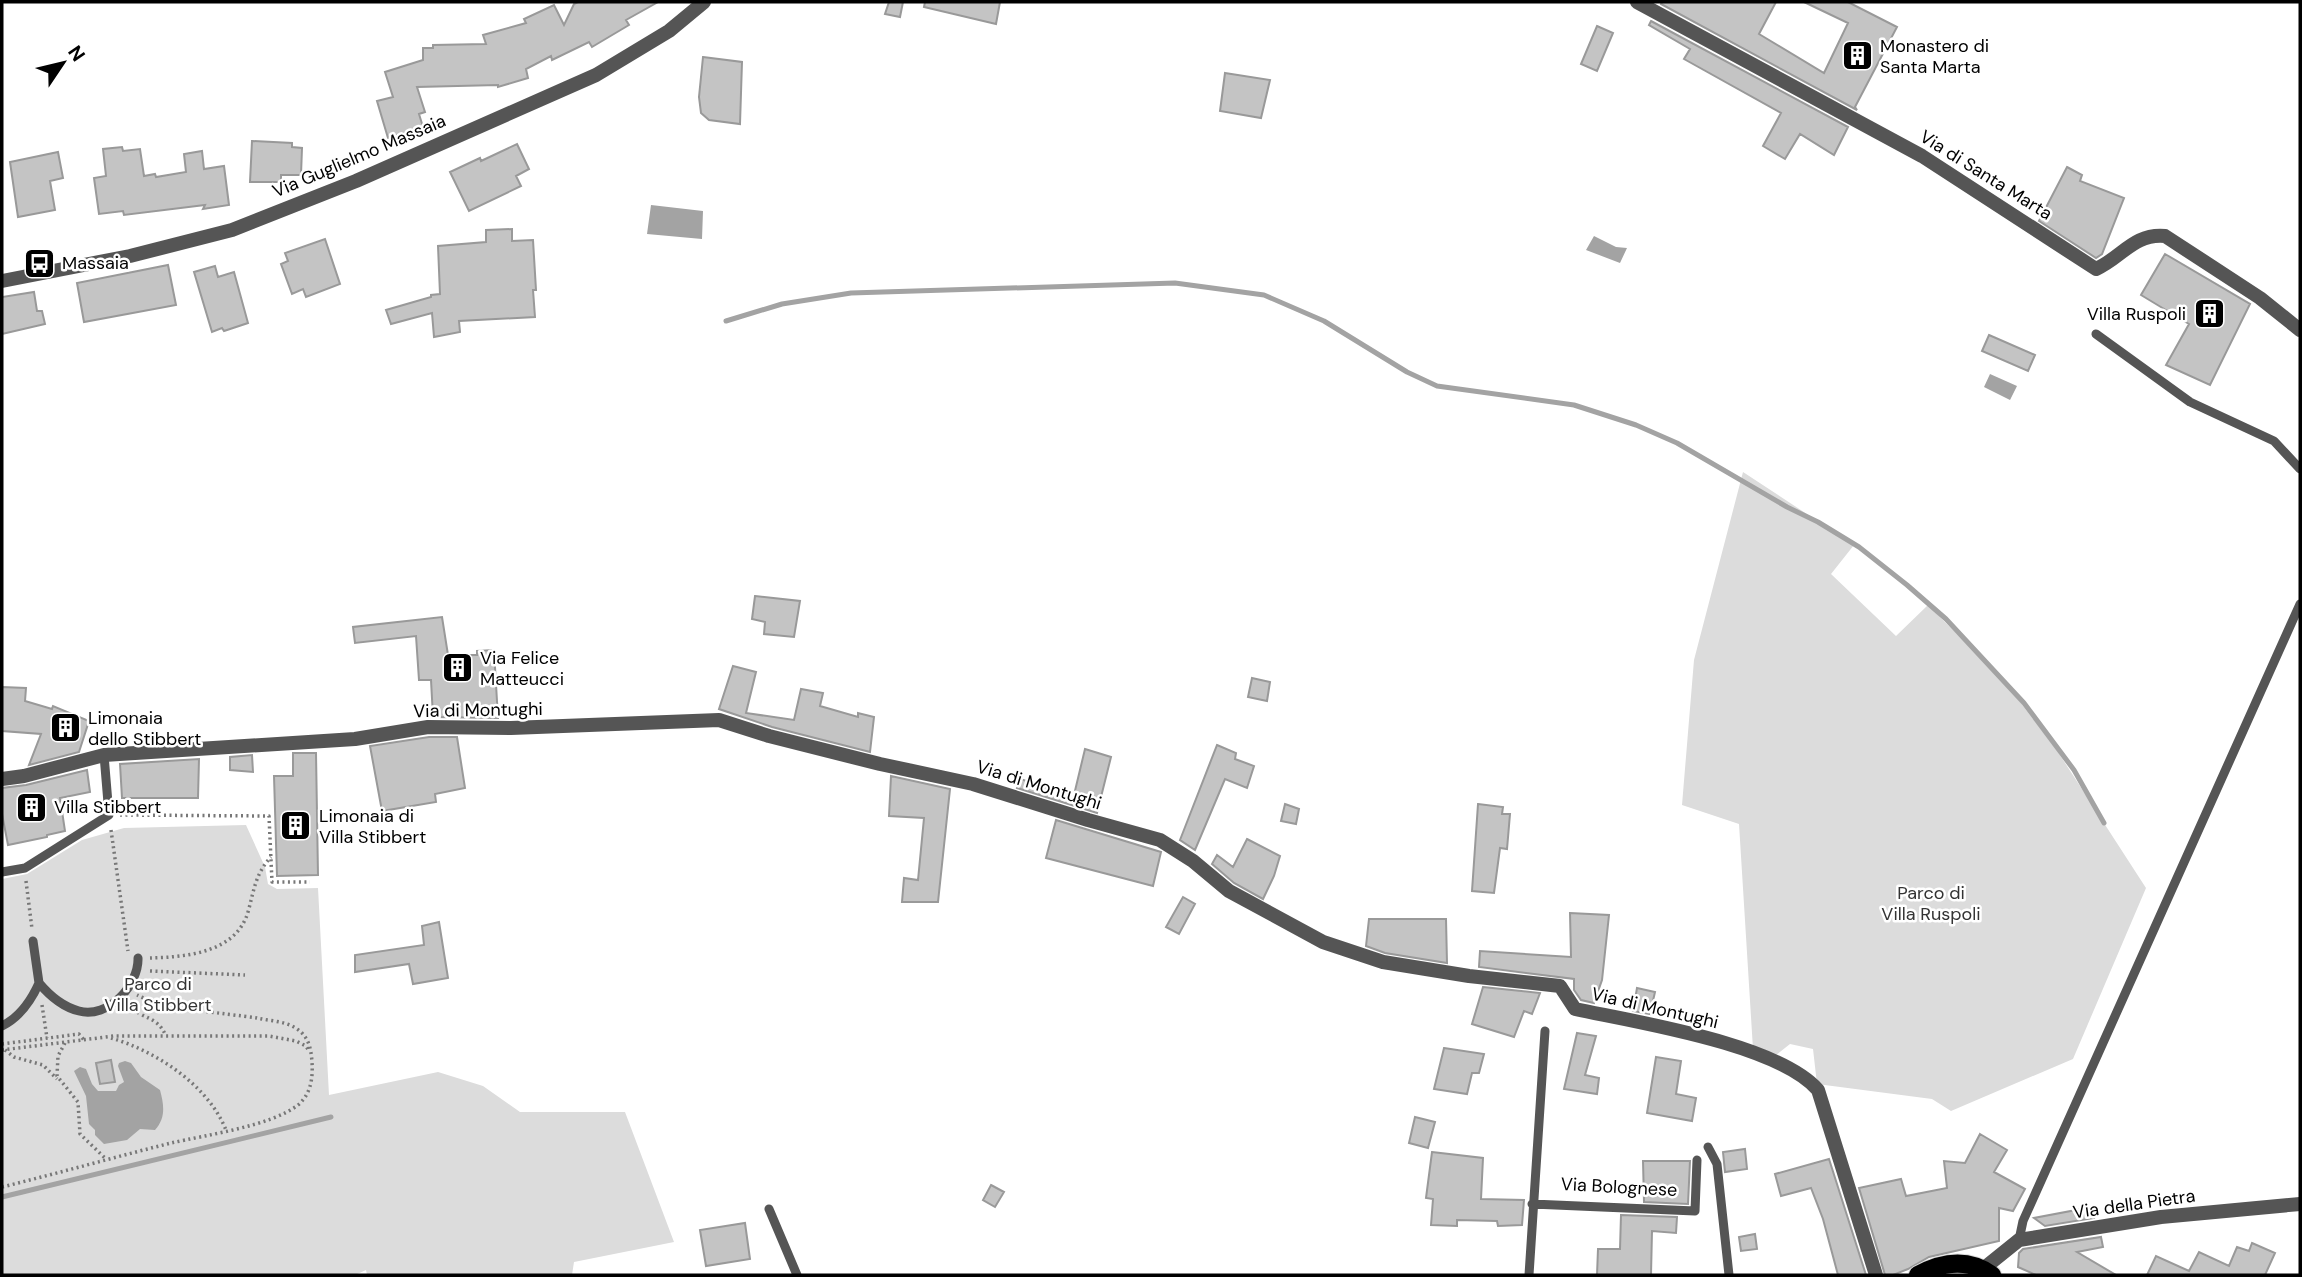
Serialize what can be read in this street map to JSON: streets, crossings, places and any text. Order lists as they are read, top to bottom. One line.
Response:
{"streets":{"street":["Via Guglielmo Massaia","Via di Santa Marta","Via di Montughi","Via della Pietra"],"lane":["Via Bolognese"]},"parks":["Parco di Villa Ruspoli","Parco di Villa Stibbert"],"places":{"building":["Monastero di Santa Marta","Villa Ruspoli","Via Felice Matteucci","Limonaia dello Stibbert","Villa Stibbert","Limonaia di Villa Stibbert"],"bus stop":["Massaia"]},"north":"top right"}
